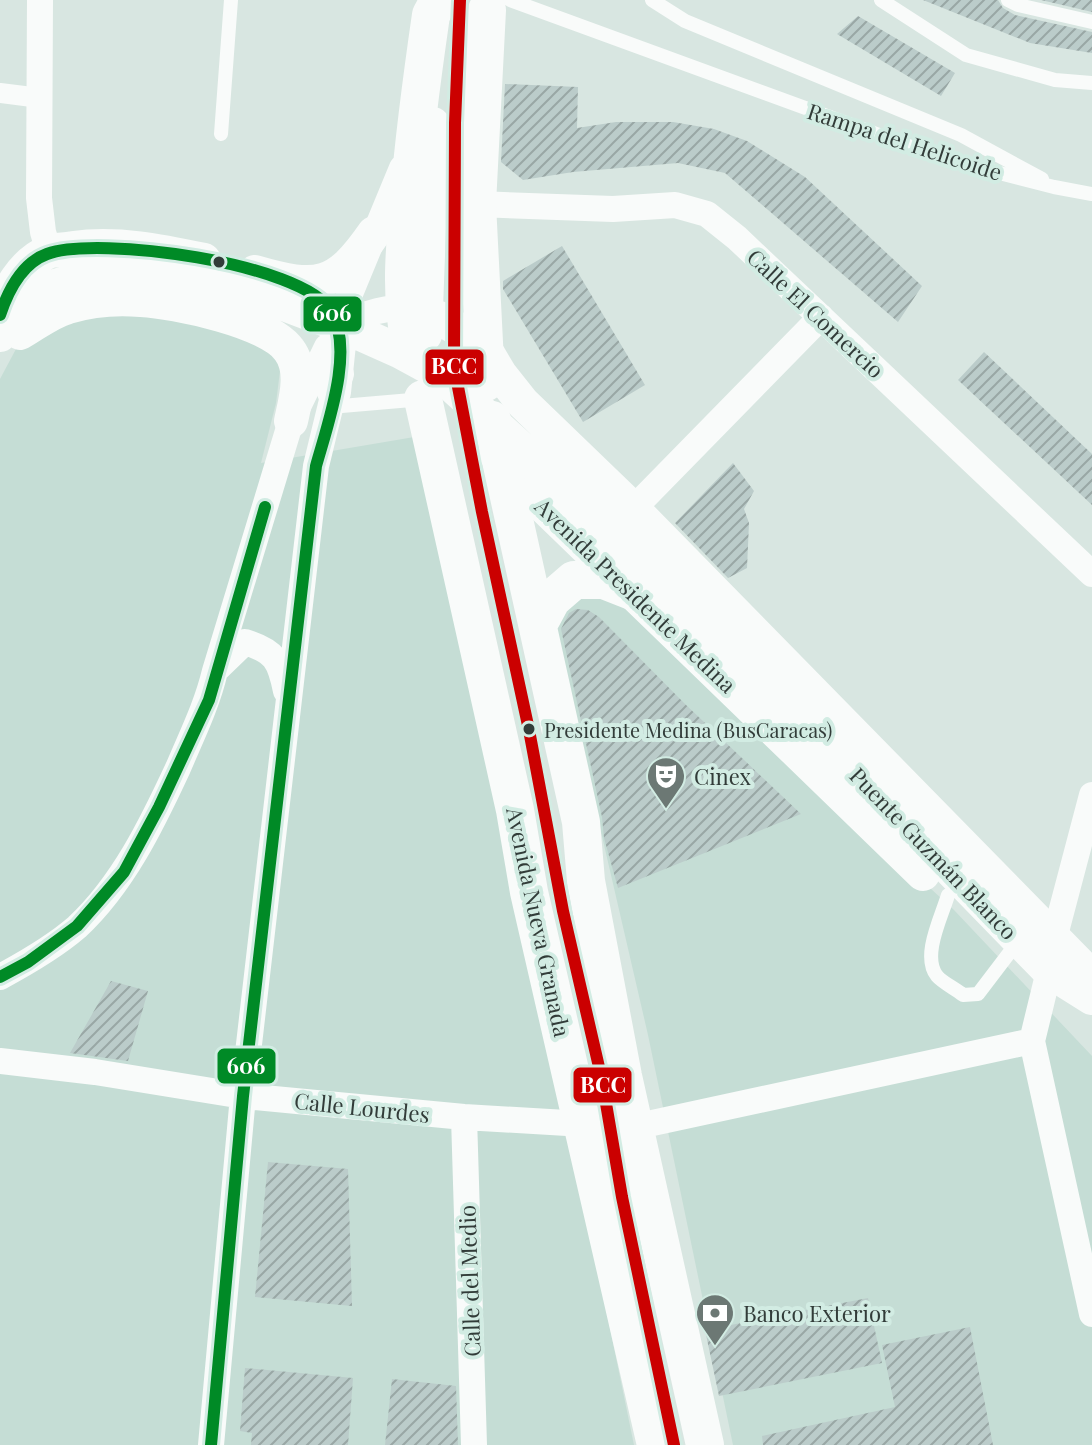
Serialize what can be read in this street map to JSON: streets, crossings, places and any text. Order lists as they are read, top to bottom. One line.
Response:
{"streets":{"main road":["Avenida Nueva Granada"],"street":["Calle El Comercio","Avenida Presidente Medina","Puente Guzmán Blanco","Calle Lourdes","Calle del Medio"],"lane":["Rampa del Helicoide"]},"crossings":[["Avenida Presidente Medina","Puente Guzmán Blanco"],["Avenida Presidente Medina","Avenida Nueva Granada"],["Puente Guzmán Blanco","Avenida Nueva Granada"],["Avenida Nueva Granada","Calle Lourdes"],["Calle Lourdes","Calle del Medio"]],"places":{"other":["Presidente Medina (BusCaracas)"],"theatre":["Cinex"],"bank":["Banco Exterior"]},"lines":["transit line BCC","transit line 606"]}
